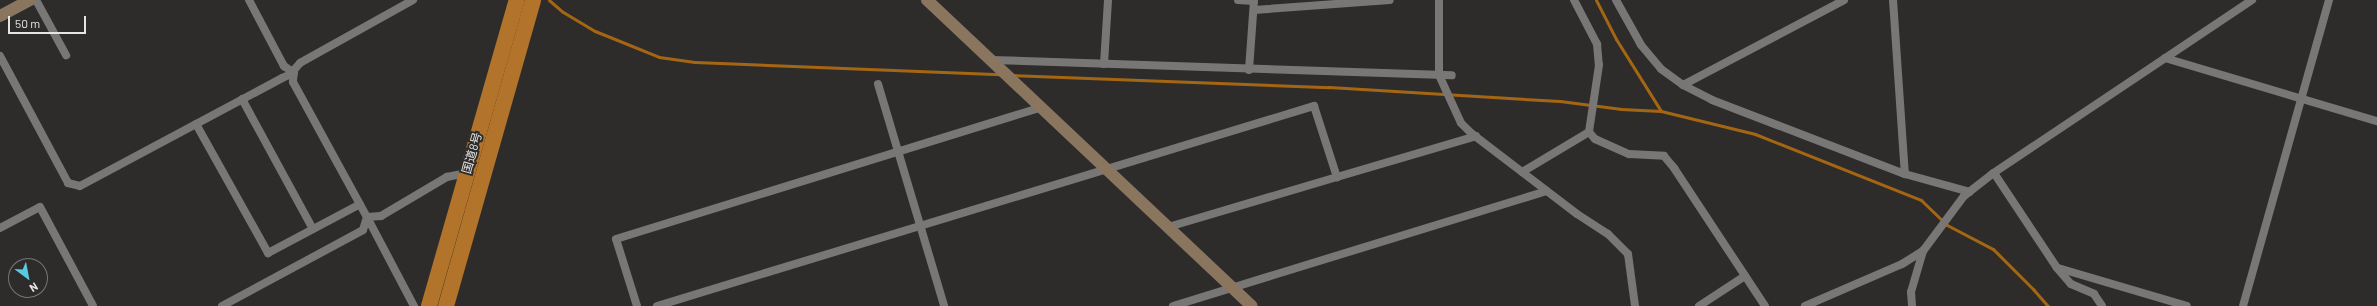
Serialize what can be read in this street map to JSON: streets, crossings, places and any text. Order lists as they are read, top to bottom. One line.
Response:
{"streets":{"highway":["国道8号"]},"scale_bar":"50 m","north":"bottom right"}
